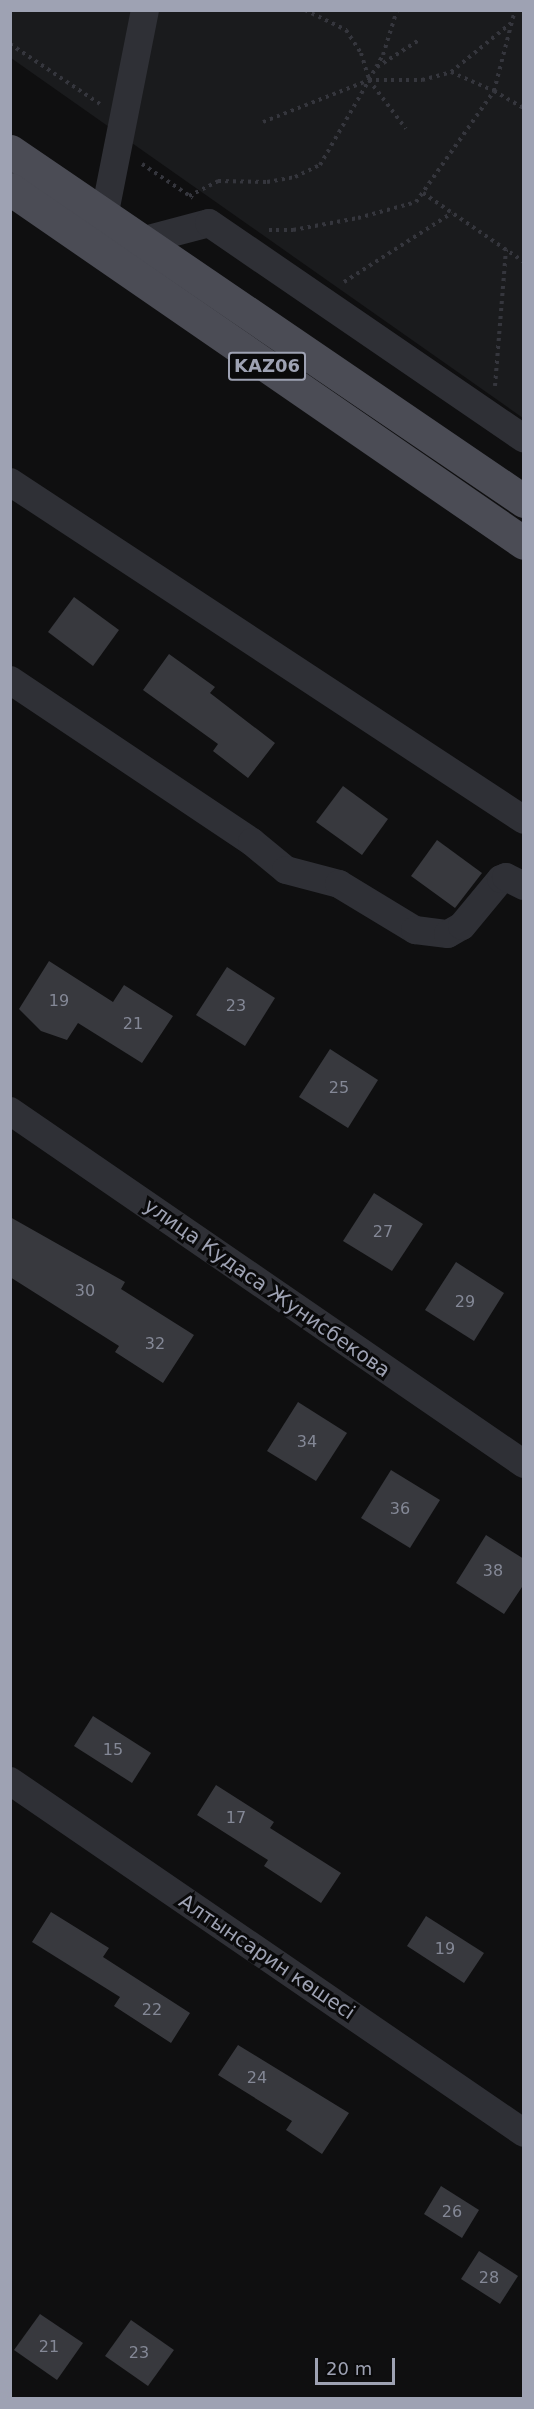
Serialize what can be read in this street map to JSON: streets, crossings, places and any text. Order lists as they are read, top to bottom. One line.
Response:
{"streets":{"main road":["KАZ06"],"street":["улица Кудаса Жунисбекова","Алтынсарин көшесі"]},"house_numbers":["19","23","21","25","27","30","29","32","34","36","38","15","17","19","22","24","26","28","21","23"],"scale_bar":"20 m"}
